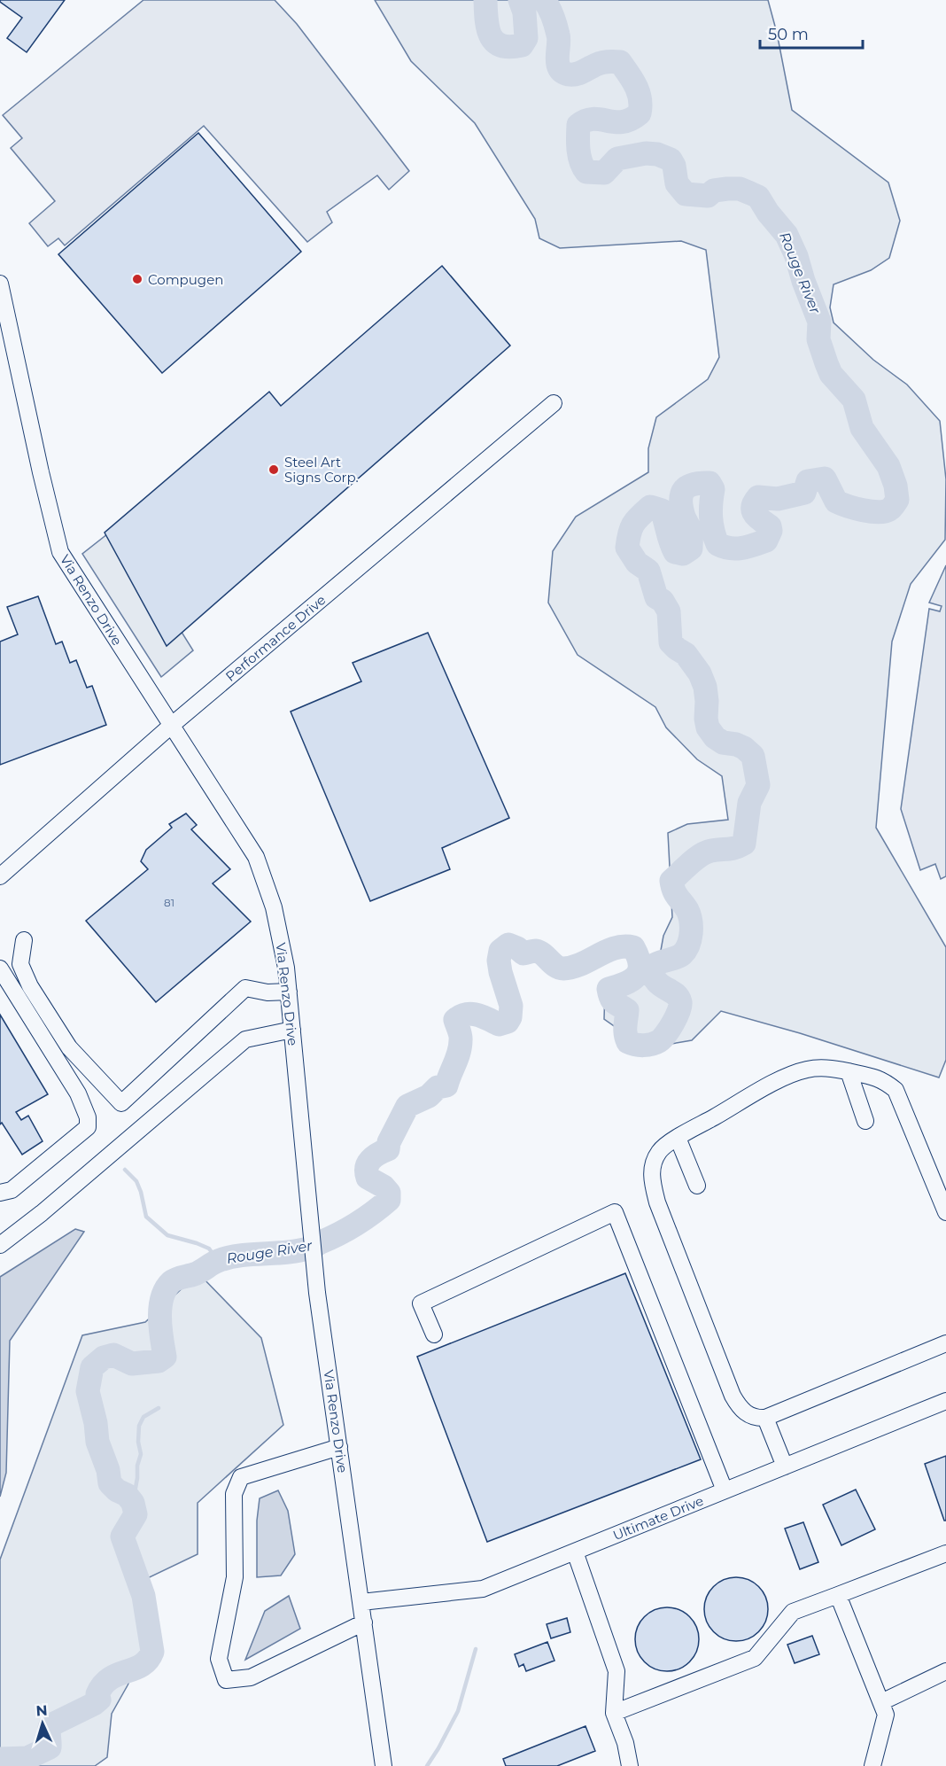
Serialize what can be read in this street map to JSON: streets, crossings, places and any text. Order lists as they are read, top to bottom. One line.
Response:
{"streets":{"street":["Via Renzo Drive","Performance Drive","Ultimate Drive"]},"crossings":[["Via Renzo Drive","Performance Drive"],["Via Renzo Drive","Ultimate Drive"]],"water":["Rouge River"],"places":["Compugen","Steel Art Signs Corp."],"house_numbers":["81"],"scale_bar":"50 m","north":"top"}
